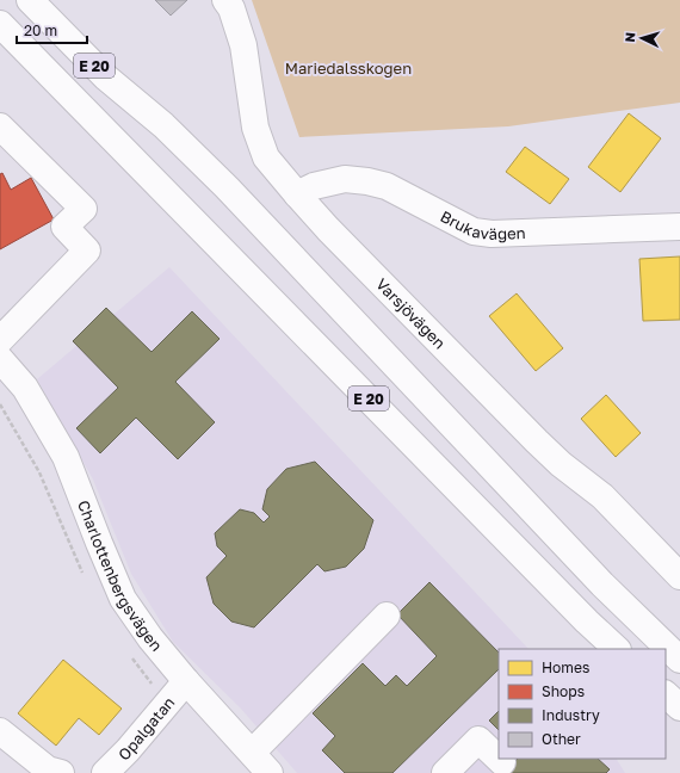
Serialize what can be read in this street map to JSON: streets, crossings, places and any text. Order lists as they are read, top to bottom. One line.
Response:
{"streets":{"main road":["E 20","Brukavägen","Varsjövägen","Charlottenbergsvägen","Opalgatan"]},"crossings":[["Brukavägen","Varsjövägen"],["Charlottenbergsvägen","Opalgatan"]],"parks":["Mariedalsskogen"],"legend":["Homes","Shops","Industry","Other"],"scale_bar":"20 m","north":"left"}
